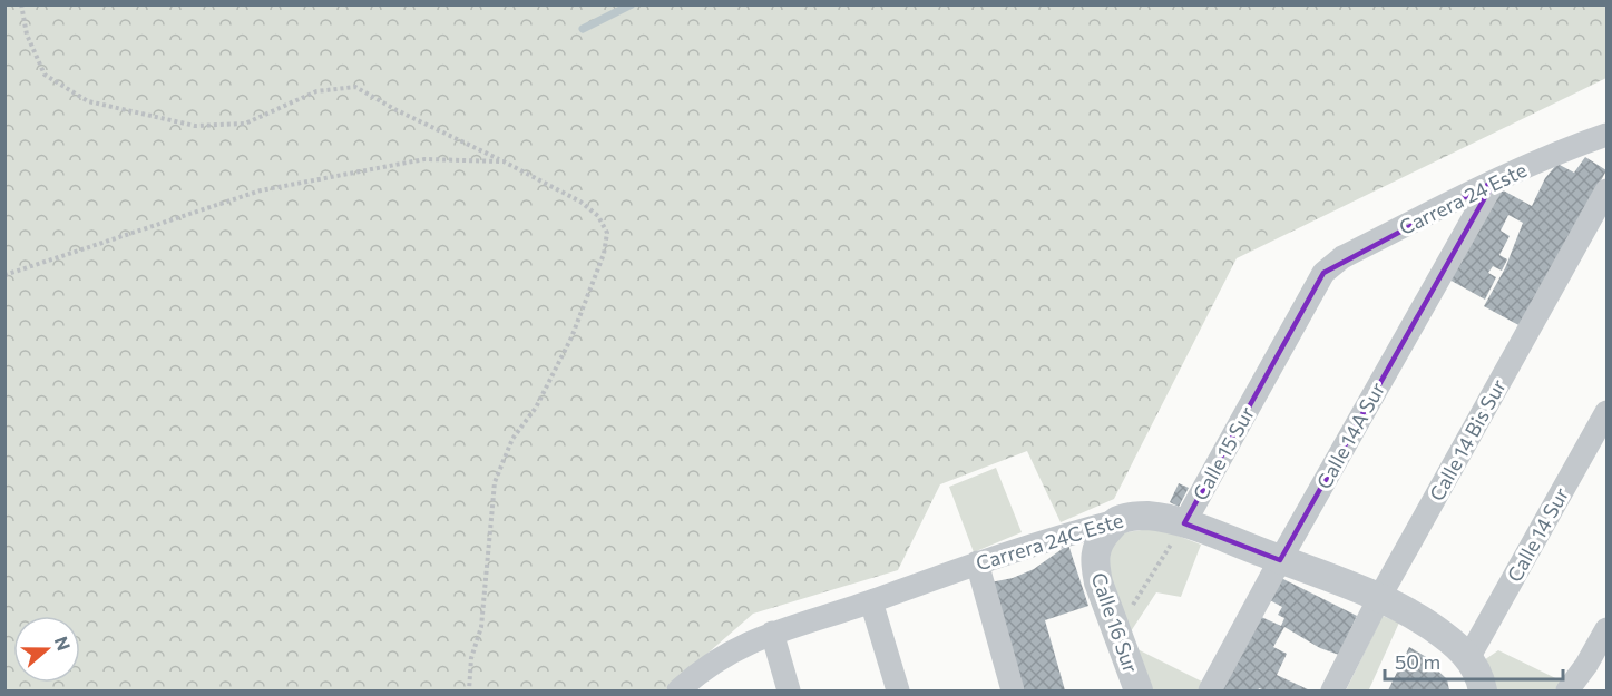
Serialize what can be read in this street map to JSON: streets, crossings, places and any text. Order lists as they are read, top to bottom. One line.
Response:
{"streets":{"street":["Carrera 24 Este","Calle 14A Sur","Calle 14 Bis Sur","Calle 15 Sur","Calle 14 Sur","Carrera 24C Este","Calle 16 Sur"]},"crossings":[["Carrera 24 Este","Calle 14A Sur"],["Carrera 24 Este","Calle 15 Sur"],["Calle 14A Sur","Carrera 24C Este"],["Calle 14 Bis Sur","Carrera 24C Este"],["Calle 15 Sur","Carrera 24C Este"],["Calle 15 Sur","Calle 16 Sur"],["Calle 14 Sur","Carrera 24C Este"],["Carrera 24C Este","Calle 16 Sur"]],"scale_bar":"50 m","north":"right"}
